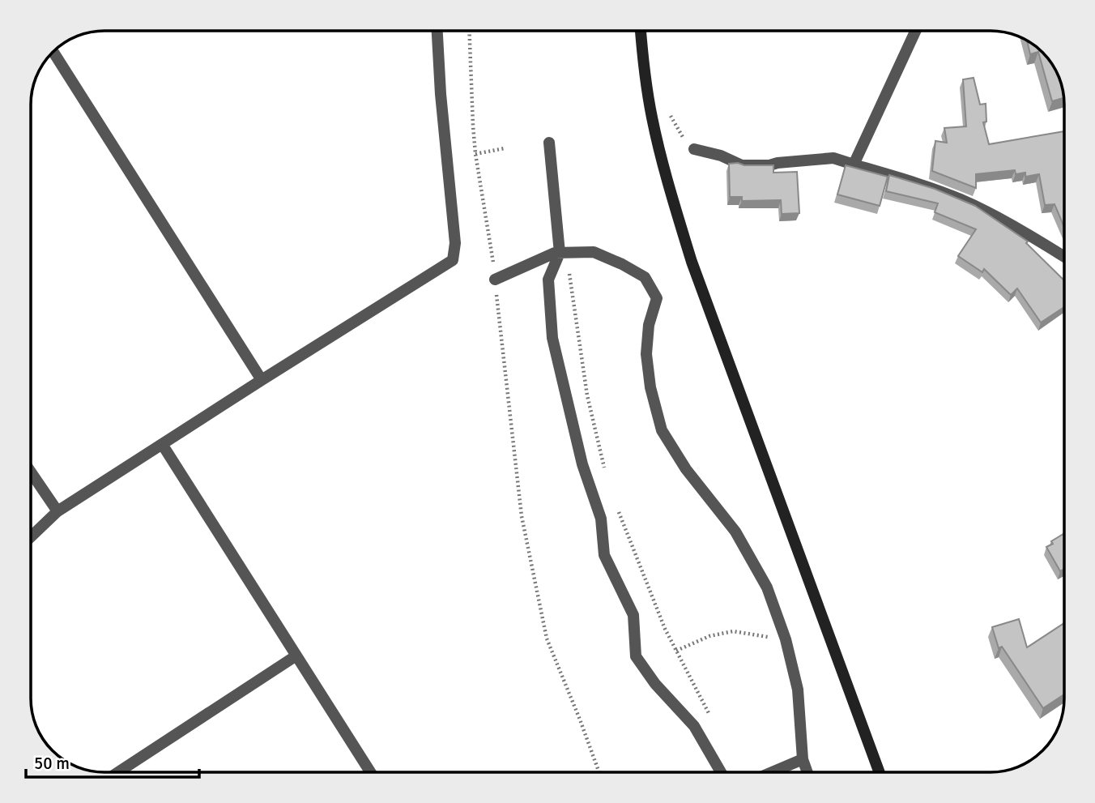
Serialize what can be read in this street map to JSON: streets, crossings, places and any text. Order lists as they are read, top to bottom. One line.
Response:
{"scale_bar":"50 m"}
